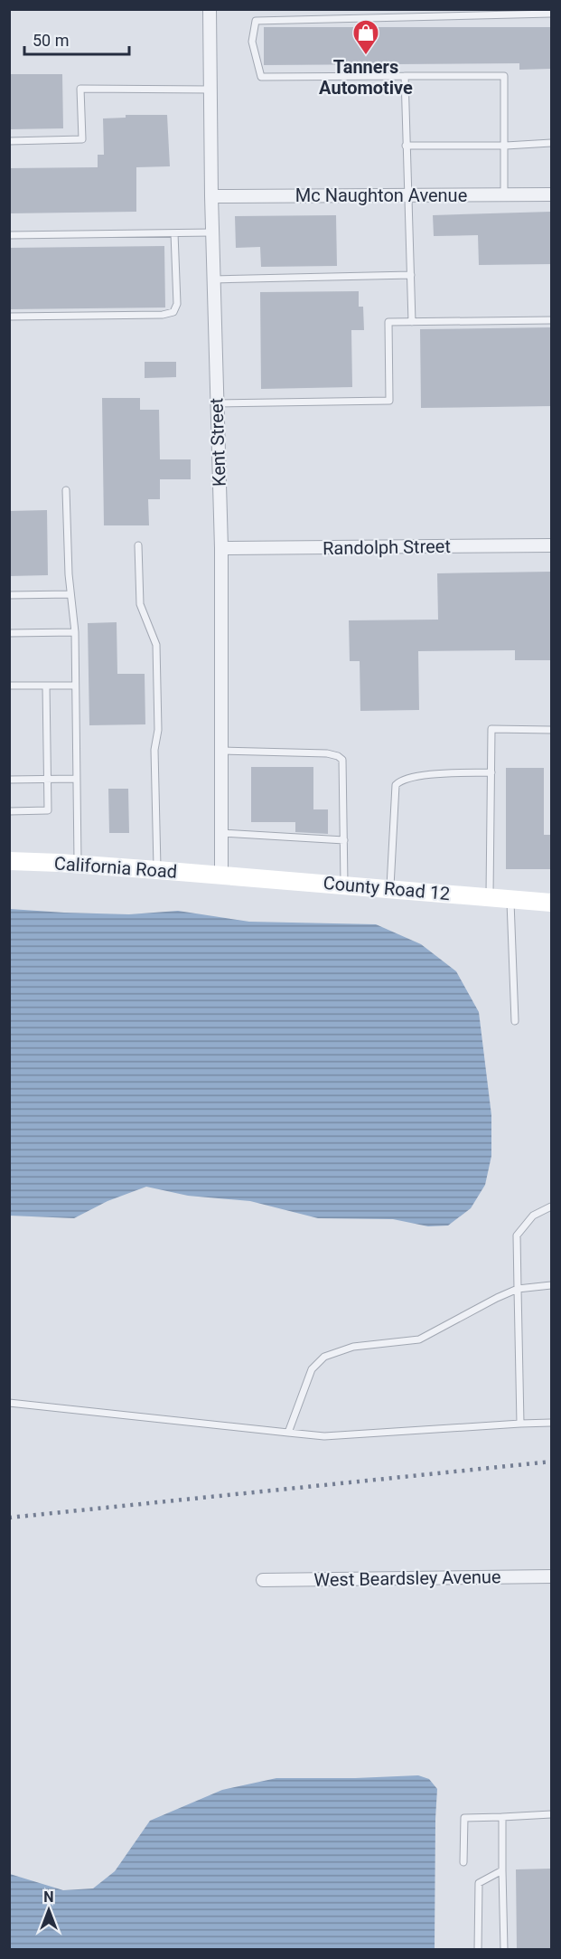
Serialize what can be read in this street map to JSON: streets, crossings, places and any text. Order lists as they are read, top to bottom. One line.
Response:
{"streets":{"main road":["California Road","County Road 12"],"street":["Mc Naughton Avenue","Kent Street","Randolph Street","West Beardsley Avenue"]},"crossings":[["Mc Naughton Avenue","Kent Street"],["Kent Street","Randolph Street"],["Kent Street","California Road"],["Kent Street","County Road 12"],["California Road","County Road 12"]],"places":{"shop":["Tanners Automotive"]},"scale_bar":"50 m","north":"top"}
